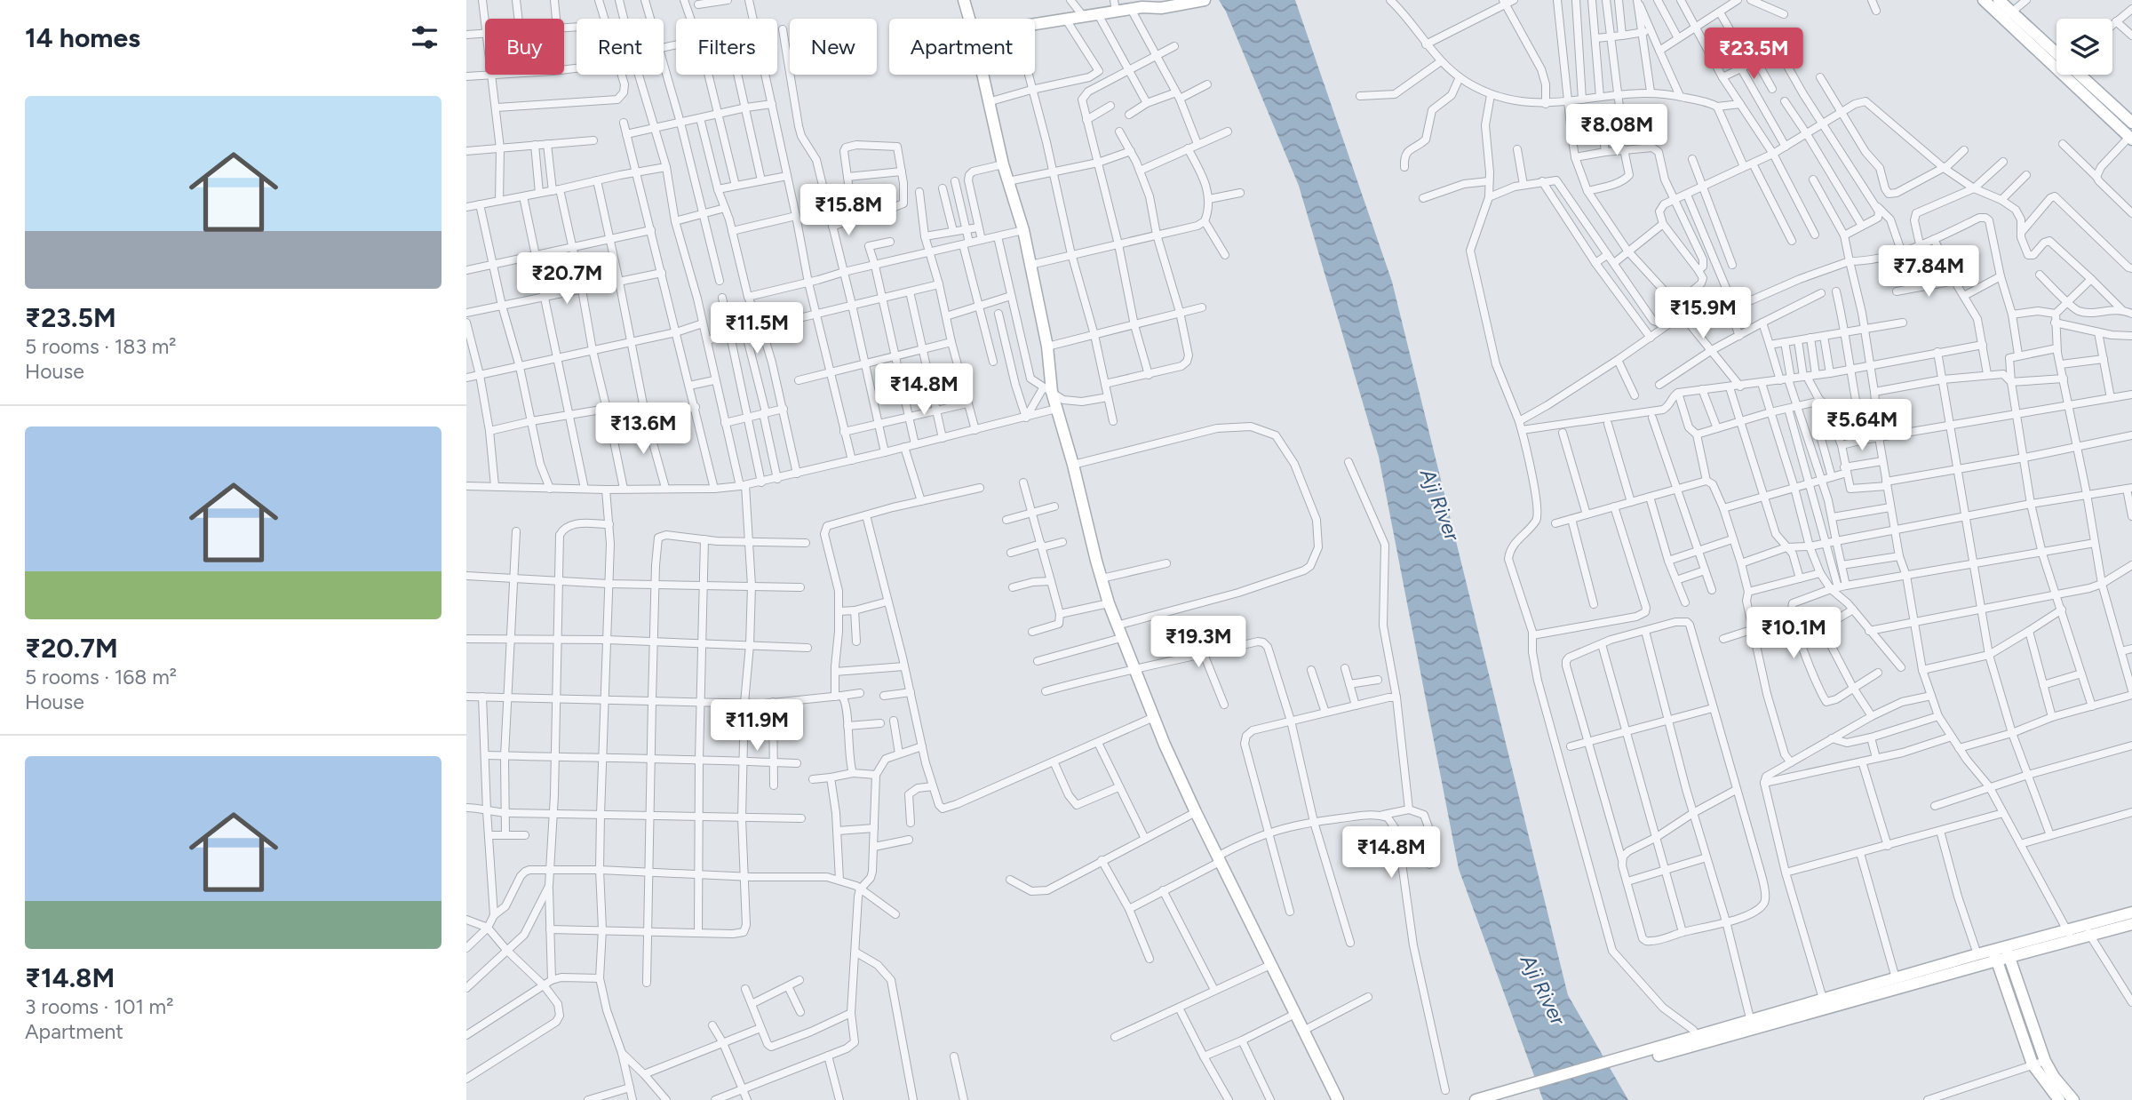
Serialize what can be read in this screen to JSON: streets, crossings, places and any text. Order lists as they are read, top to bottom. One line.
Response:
{"water":["Aji River"],"page":{"heading":"14 homes","chip":["Buy","Rent","Filters","New","Apartment"],"price":["₹23.5M","₹8.08M","₹15.8M","₹7.84M","₹20.7M","₹15.9M","₹11.5M","₹14.8M","₹5.64M","₹13.6M","₹10.1M","₹19.3M","₹11.9M","₹14.8M"],"list":[{"name":"₹23.5M","note":"5 rooms · 183 m² · House"},{"name":"₹20.7M","note":"5 rooms · 168 m² · House"},{"name":"₹14.8M","note":"3 rooms · 101 m² · Apartment"}]}}
